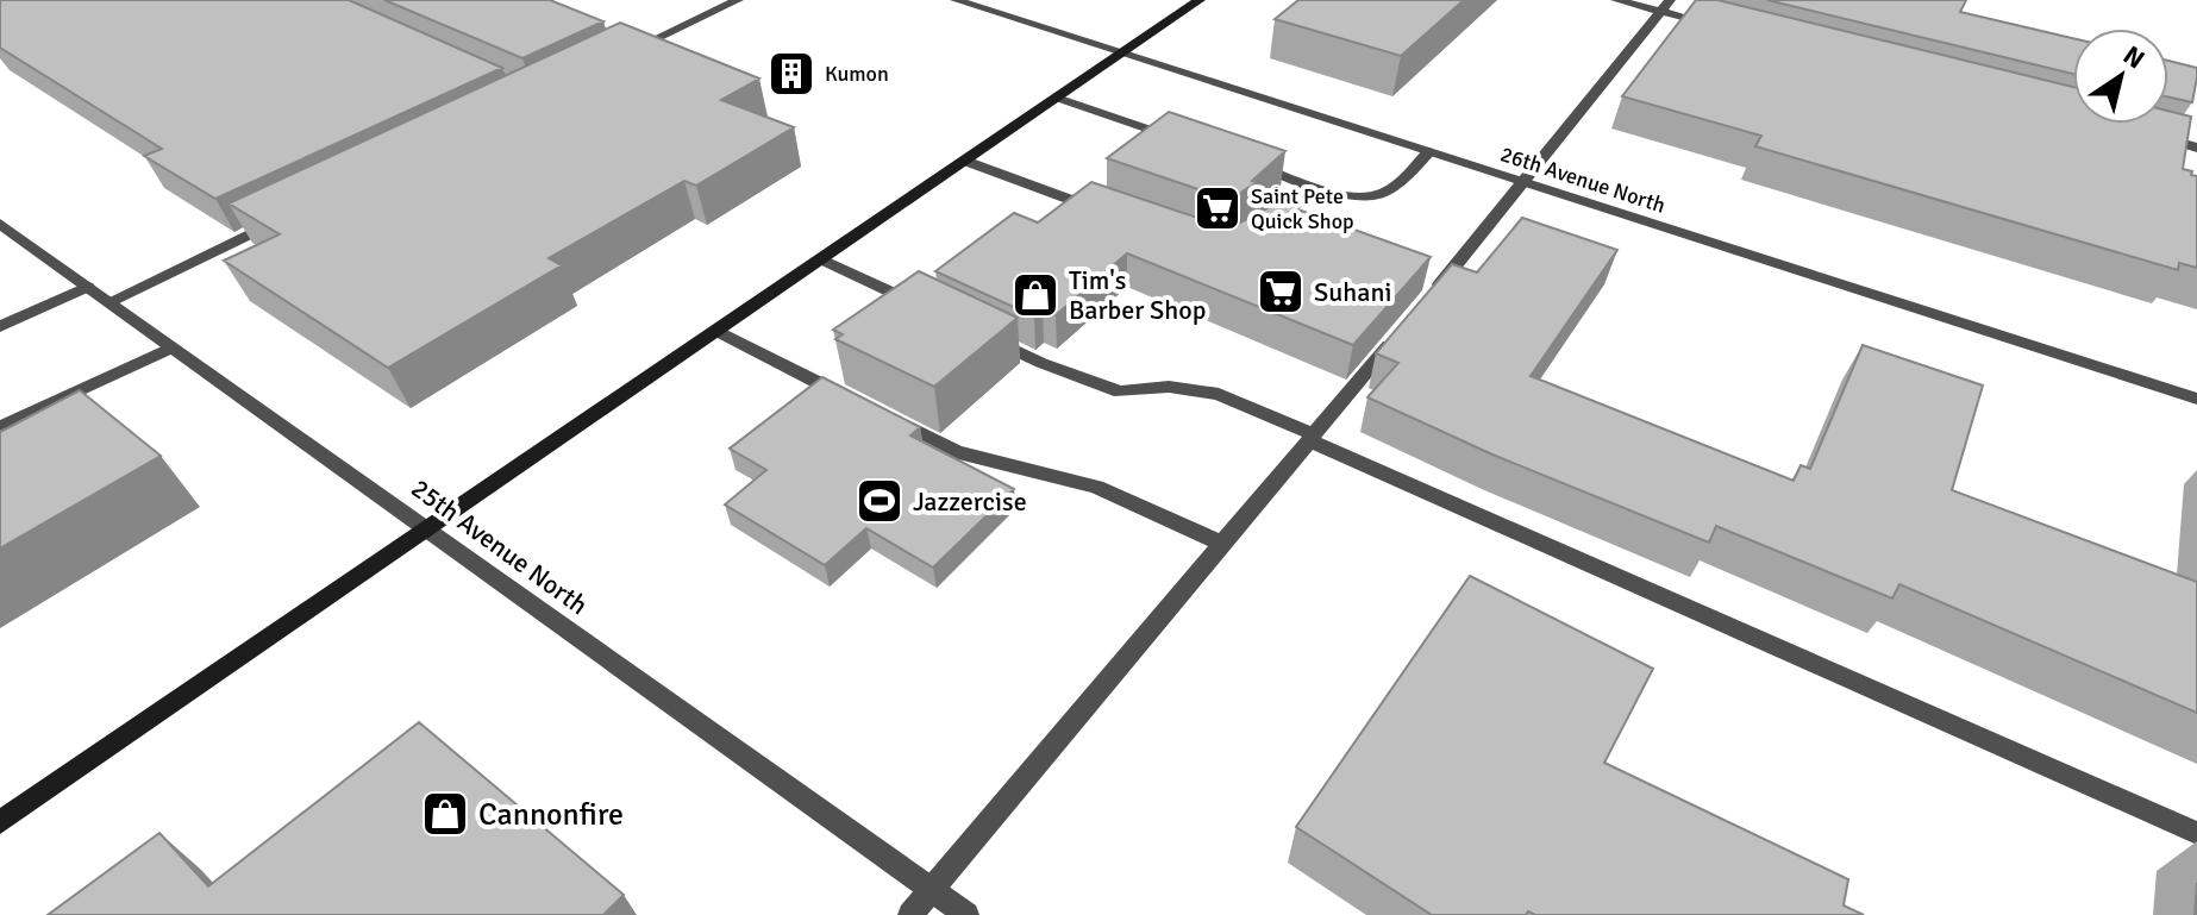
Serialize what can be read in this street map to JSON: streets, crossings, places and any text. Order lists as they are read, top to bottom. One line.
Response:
{"streets":{"street":["26th Avenue North","25th Avenue North"]},"places":{"building":["Kumon"],"supermarket":["Saint Pete Quick Shop","Suhani"],"shop":["Tim's Barber Shop","Cannonfire"],"sports":["Jazzercise"]},"north":"top right"}
